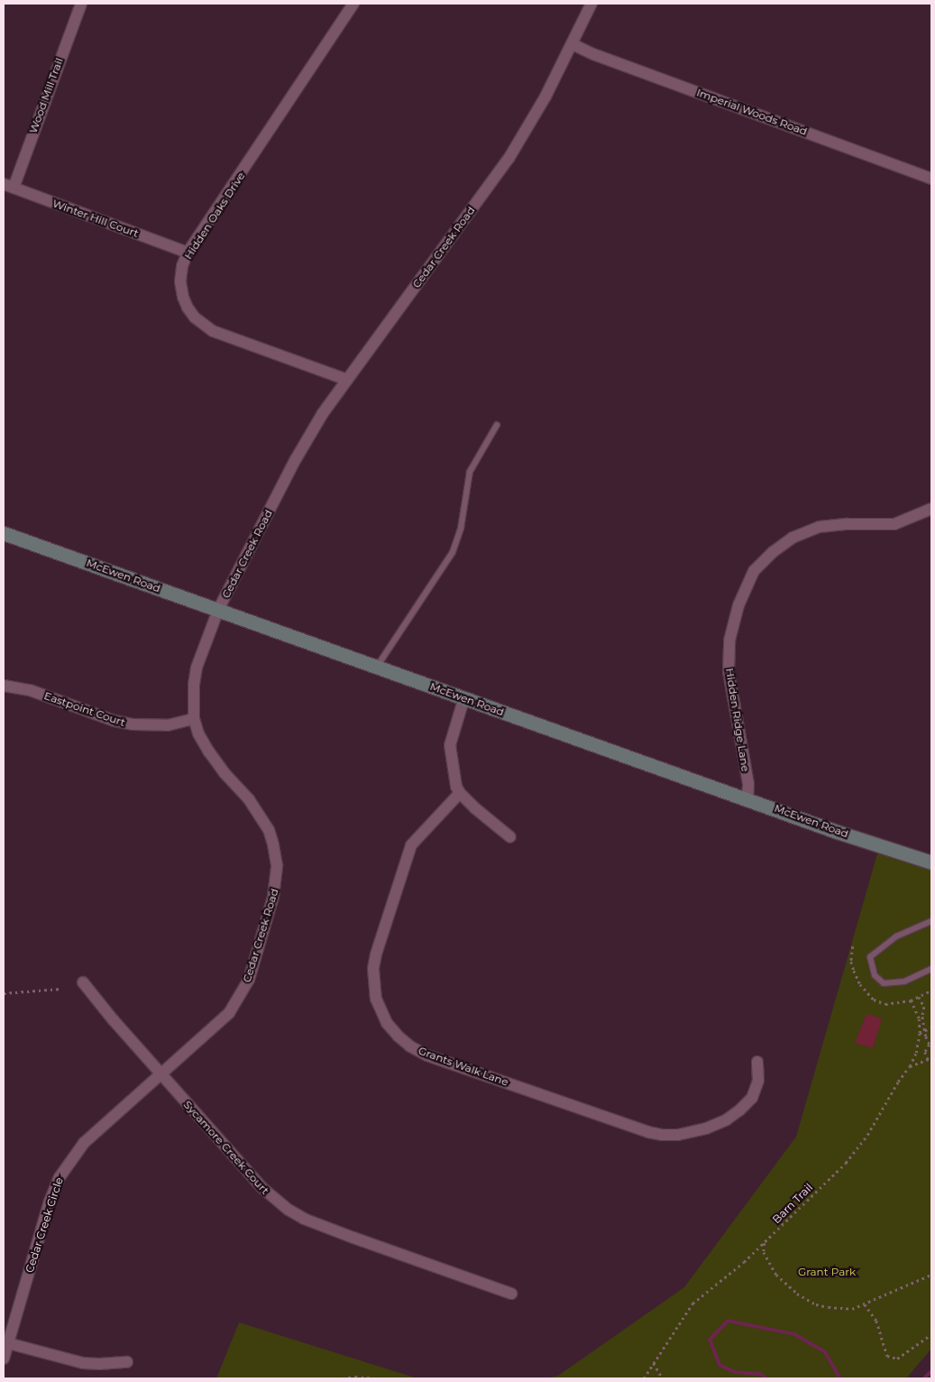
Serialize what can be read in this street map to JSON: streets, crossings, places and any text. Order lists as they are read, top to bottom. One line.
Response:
{"streets":{"street":["Wood Mill Trail","Imperial Woods Road","Hidden Oaks Drive","Winter Hill Court","Cedar Creek Road","McEwen Road","Eastpoint Court","Hidden Ridge Lane","Grants Walk Lane","Sycamore Creek Court","Cedar Creek Circle"],"path":["Barn Trail"]},"crossings":[["Wood Mill Trail","Winter Hill Court"],["Imperial Woods Road","Cedar Creek Road"],["Hidden Oaks Drive","Winter Hill Court"],["Hidden Oaks Drive","Cedar Creek Road"],["Cedar Creek Road","McEwen Road"],["Cedar Creek Road","Eastpoint Court"],["Cedar Creek Road","Sycamore Creek Court"],["Cedar Creek Road","Cedar Creek Circle"],["McEwen Road","Hidden Ridge Lane"]],"parks":["Grant Park"]}
